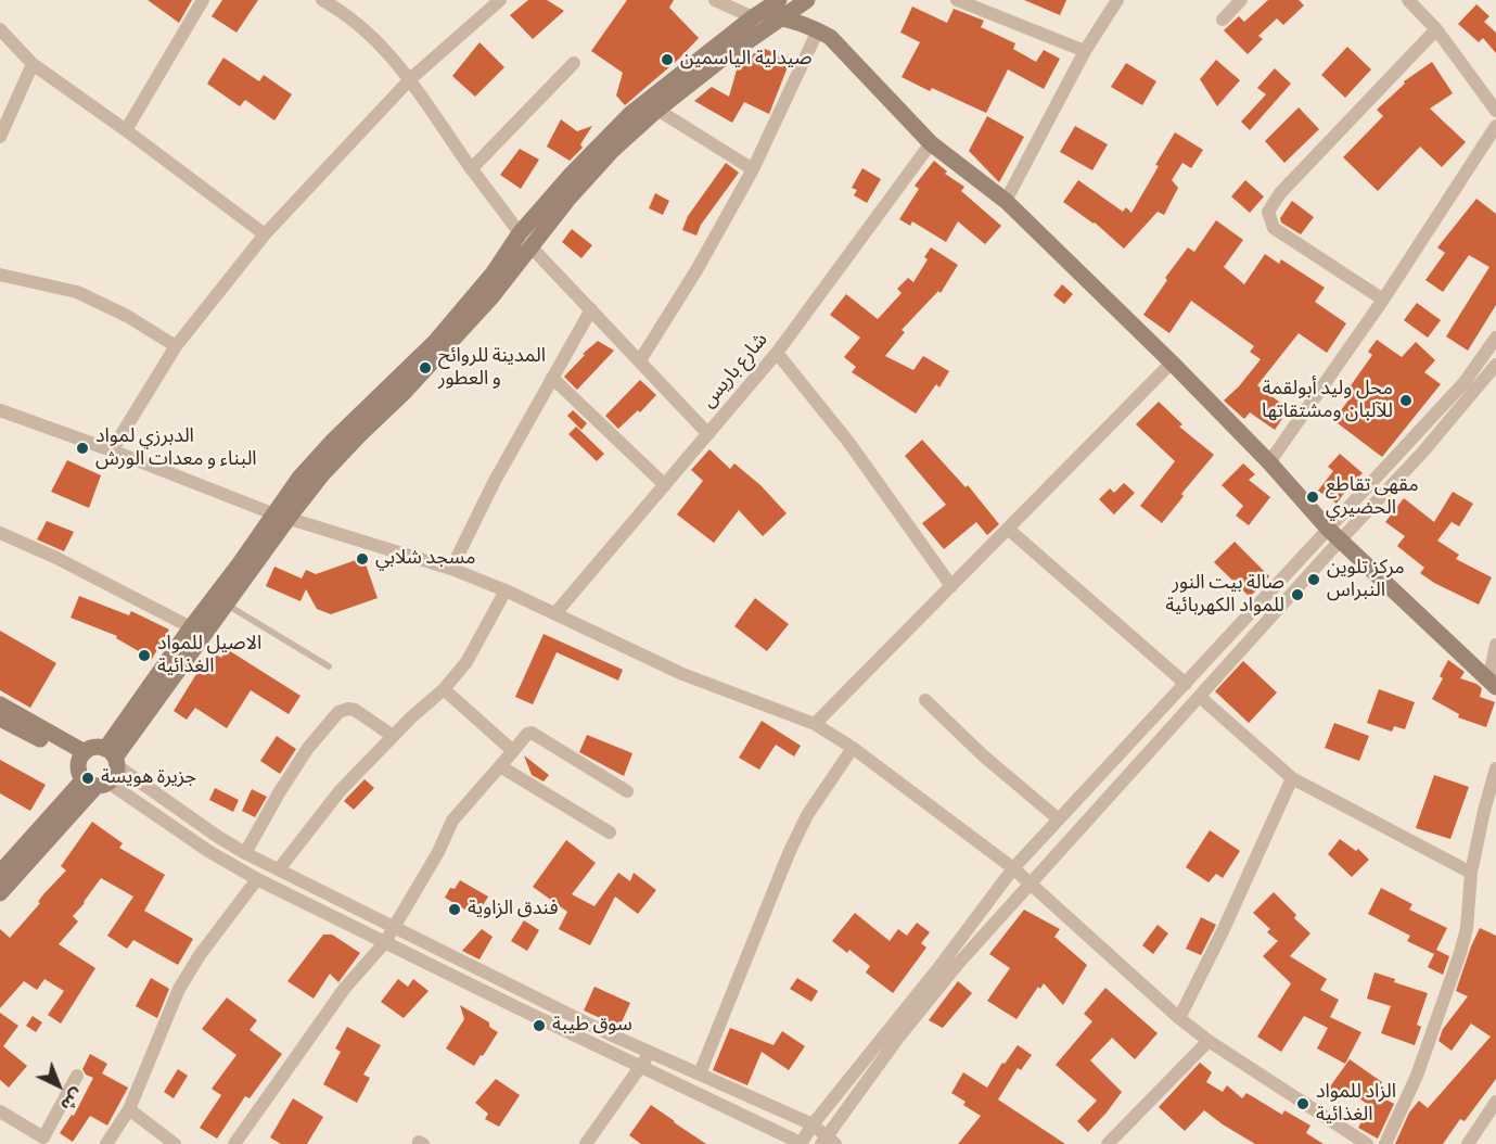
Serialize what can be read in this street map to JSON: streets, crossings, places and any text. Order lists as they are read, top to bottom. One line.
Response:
{"streets":{"street":["شارع باريس"]},"places":["صيدلية الياسمين","المدينة للروائح و العطور","محل وليد أبولقمة للآلبان ومشتقاتها","الدبرزي لمواد البناء و معدات الورش","مقهى تقاطع الحضيري","مسجد شلابي","مركز تلوين النبراس","صالة بيت النور للمواد الكهربائية","الاصيل للمواد الغذائية","جزيرة هويسة","فندق الزاوية","سوق طيبة","الزاد للمواد الغذائية"],"north":"bottom right"}
